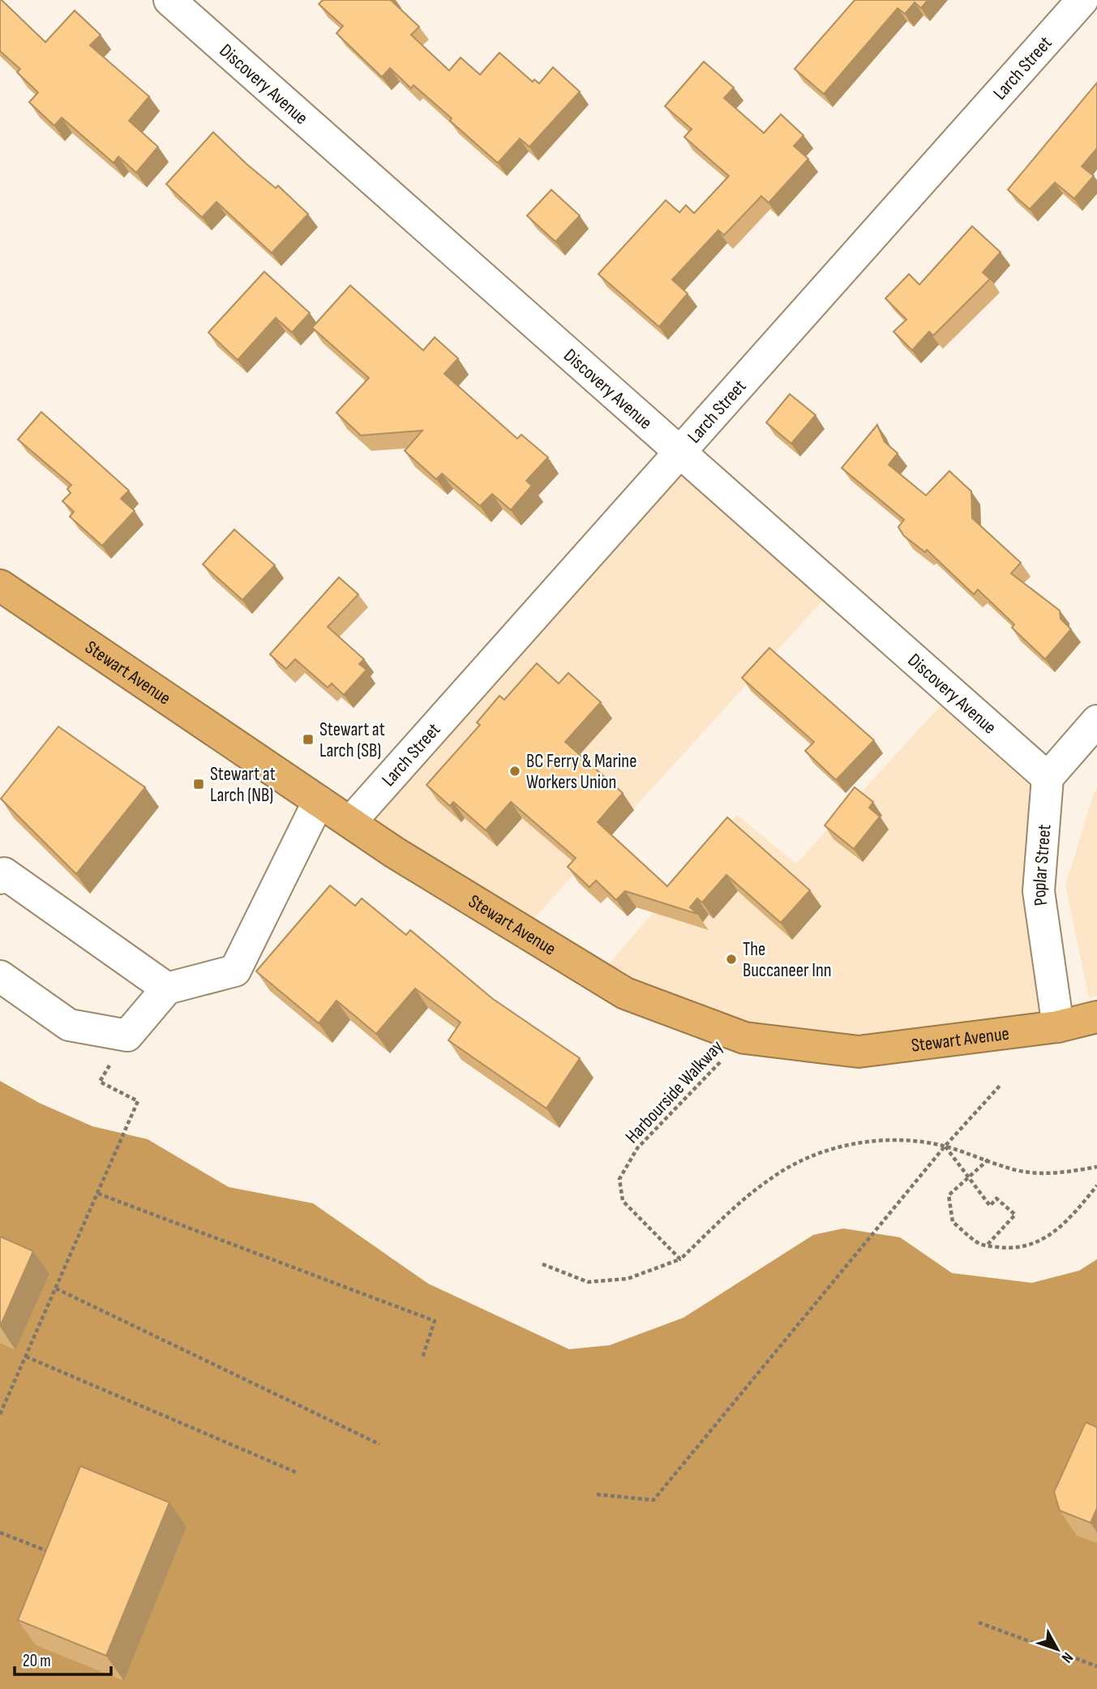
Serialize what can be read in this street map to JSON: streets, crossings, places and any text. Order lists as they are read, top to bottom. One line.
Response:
{"streets":{"highway":["Stewart Avenue"],"street":["Larch Street","Discovery Avenue","Poplar Street"],"path":["Harbourside Walkway"]},"crossings":[["Larch Street","Discovery Avenue"],["Larch Street","Stewart Avenue"],["Discovery Avenue","Poplar Street"],["Stewart Avenue","Poplar Street"],["Stewart Avenue","Harbourside Walkway"]],"places":{"transit":["Stewart at Larch (SB)","Stewart at Larch (NB)"],"other":["BC Ferry & Marine Workers Union","The Buccaneer Inn"]},"scale_bar":"20 m","north":"bottom right"}
